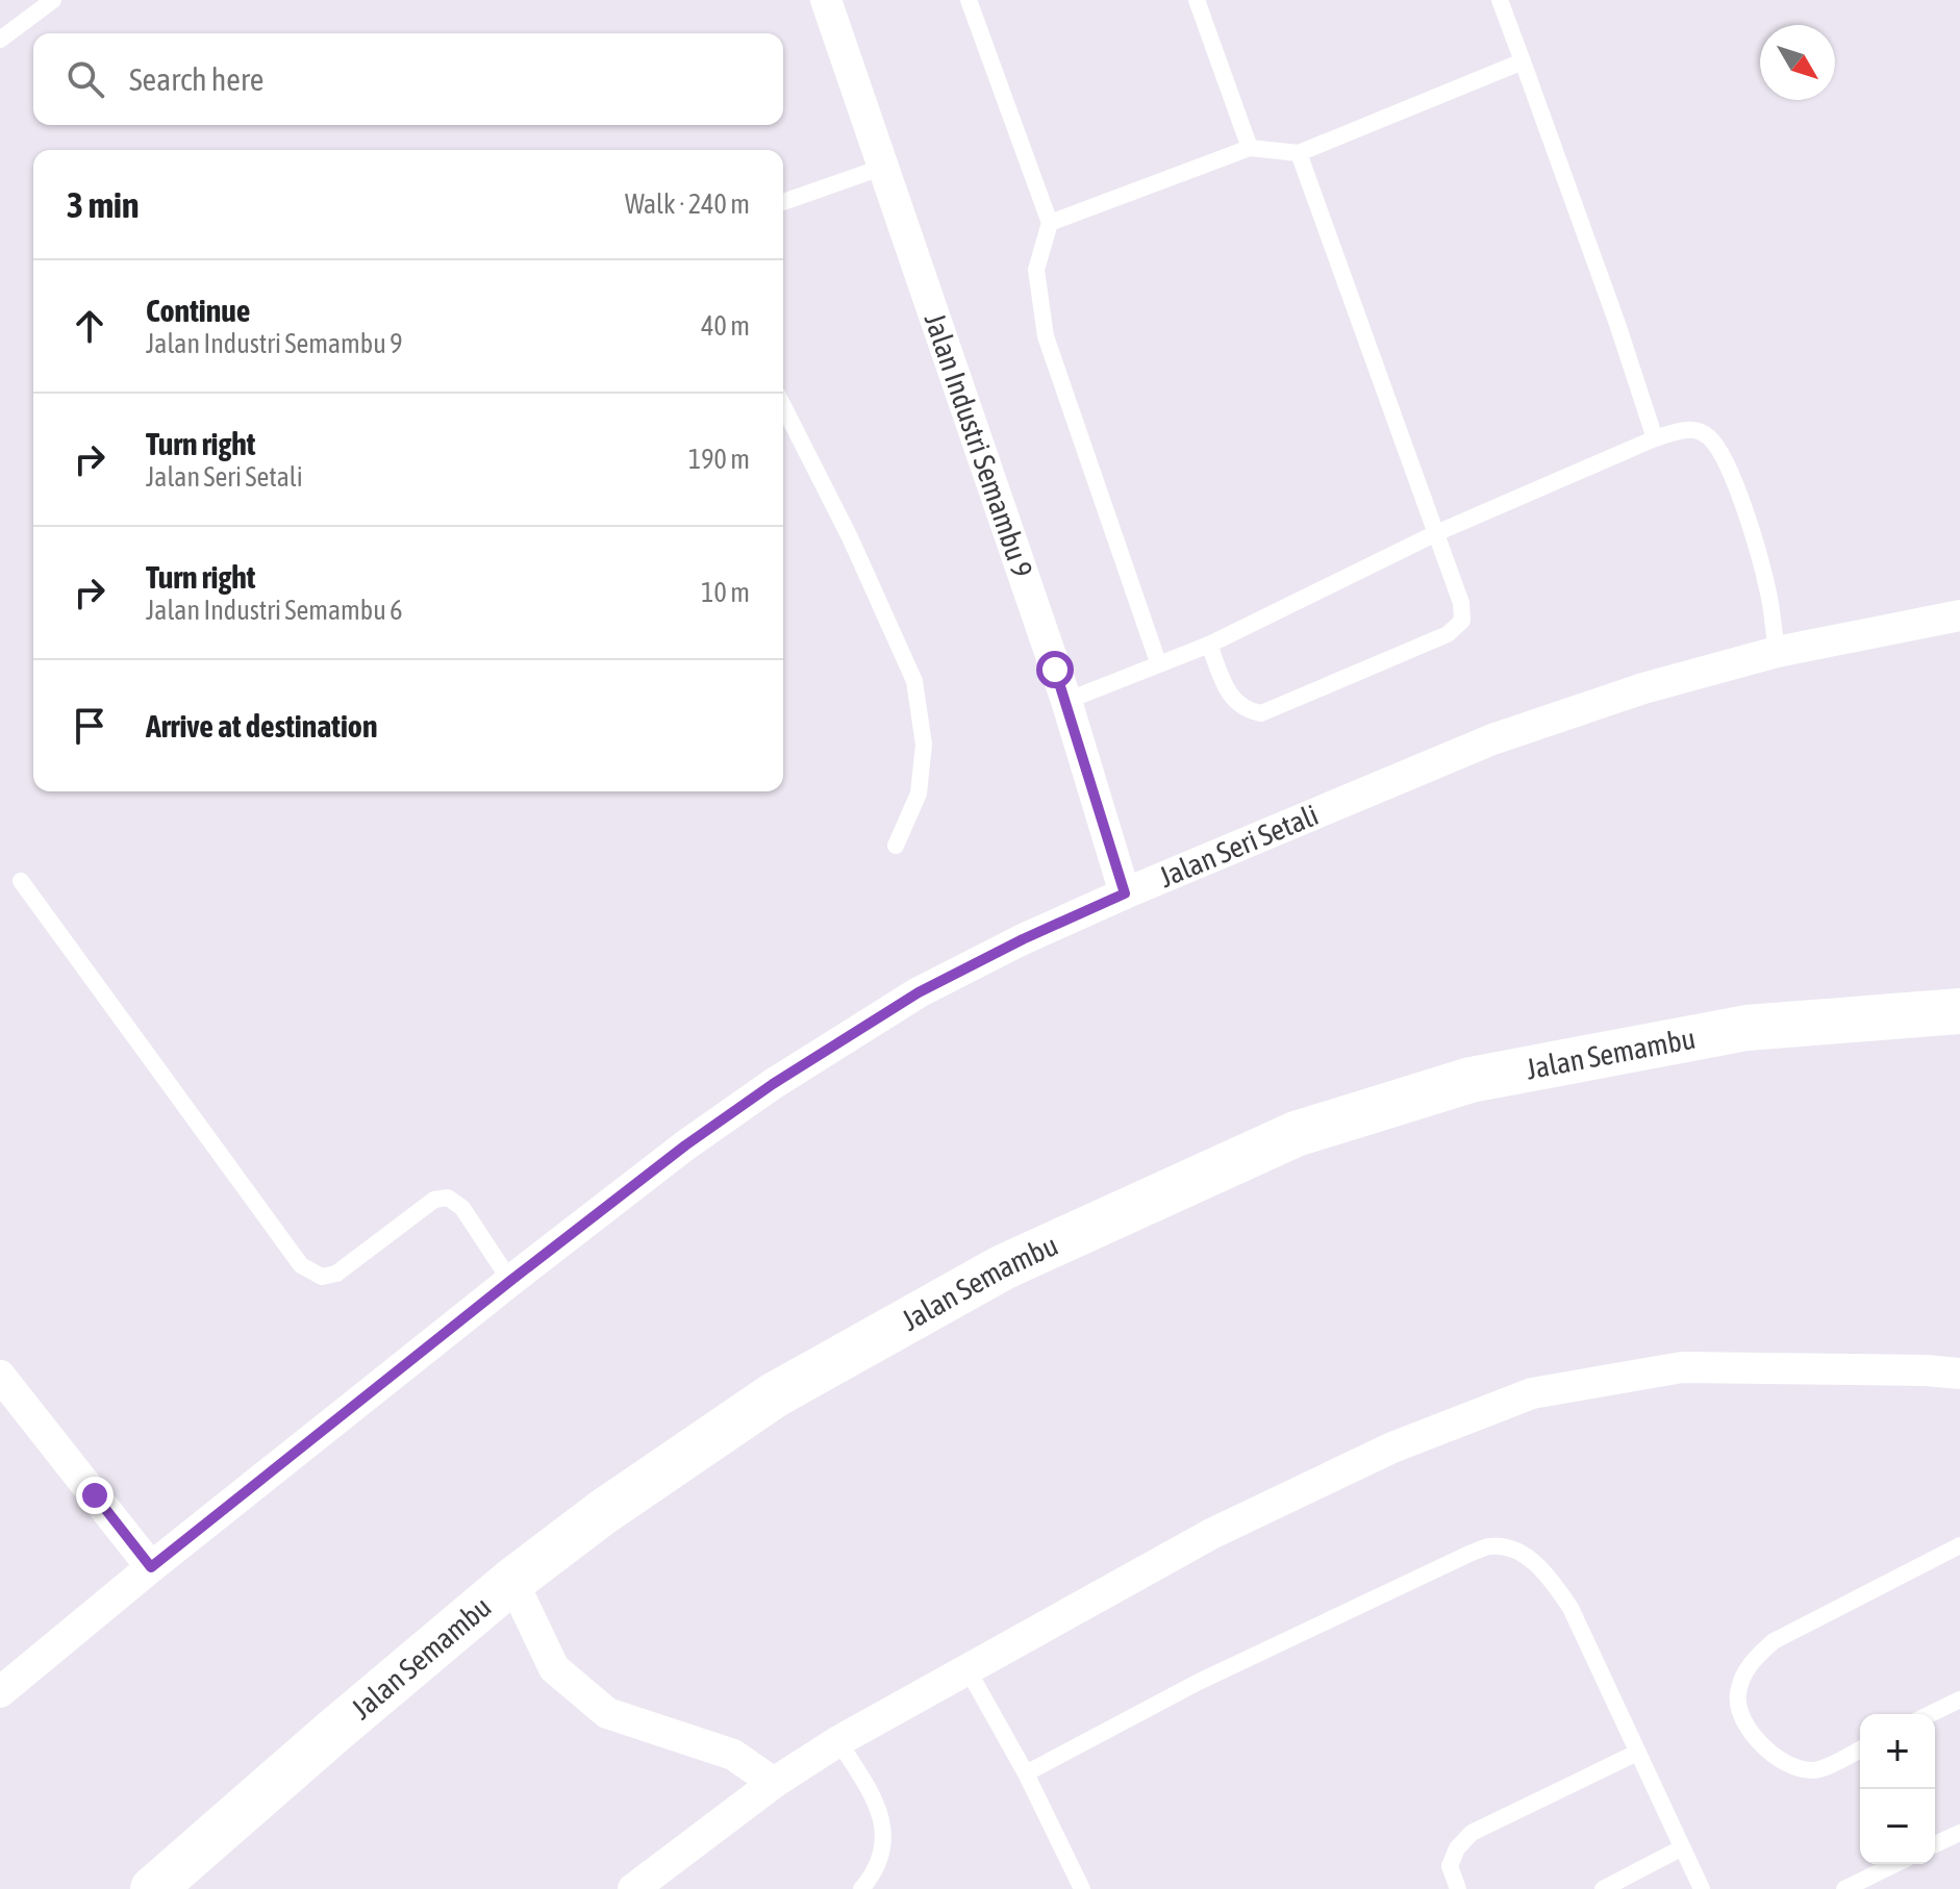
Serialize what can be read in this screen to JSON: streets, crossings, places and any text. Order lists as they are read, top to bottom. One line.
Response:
{"streets":{"main road":["Jalan Semambu"],"street":["Jalan Industri Semambu 9","Jalan Seri Setali"]},"crossings":[["Jalan Industri Semambu 9","Jalan Seri Setali"]],"north":"bottom right","page":{"search":"Search here","heading":["3 min","Walk · 240 m"],"list":[["Continue","Jalan Industri Semambu 9","40 m"],["Turn right","Jalan Seri Setali","190 m"],["Turn right","Jalan Industri Semambu 6","10 m"],"Arrive at destination"],"map_buttons":["+","−"]}}
